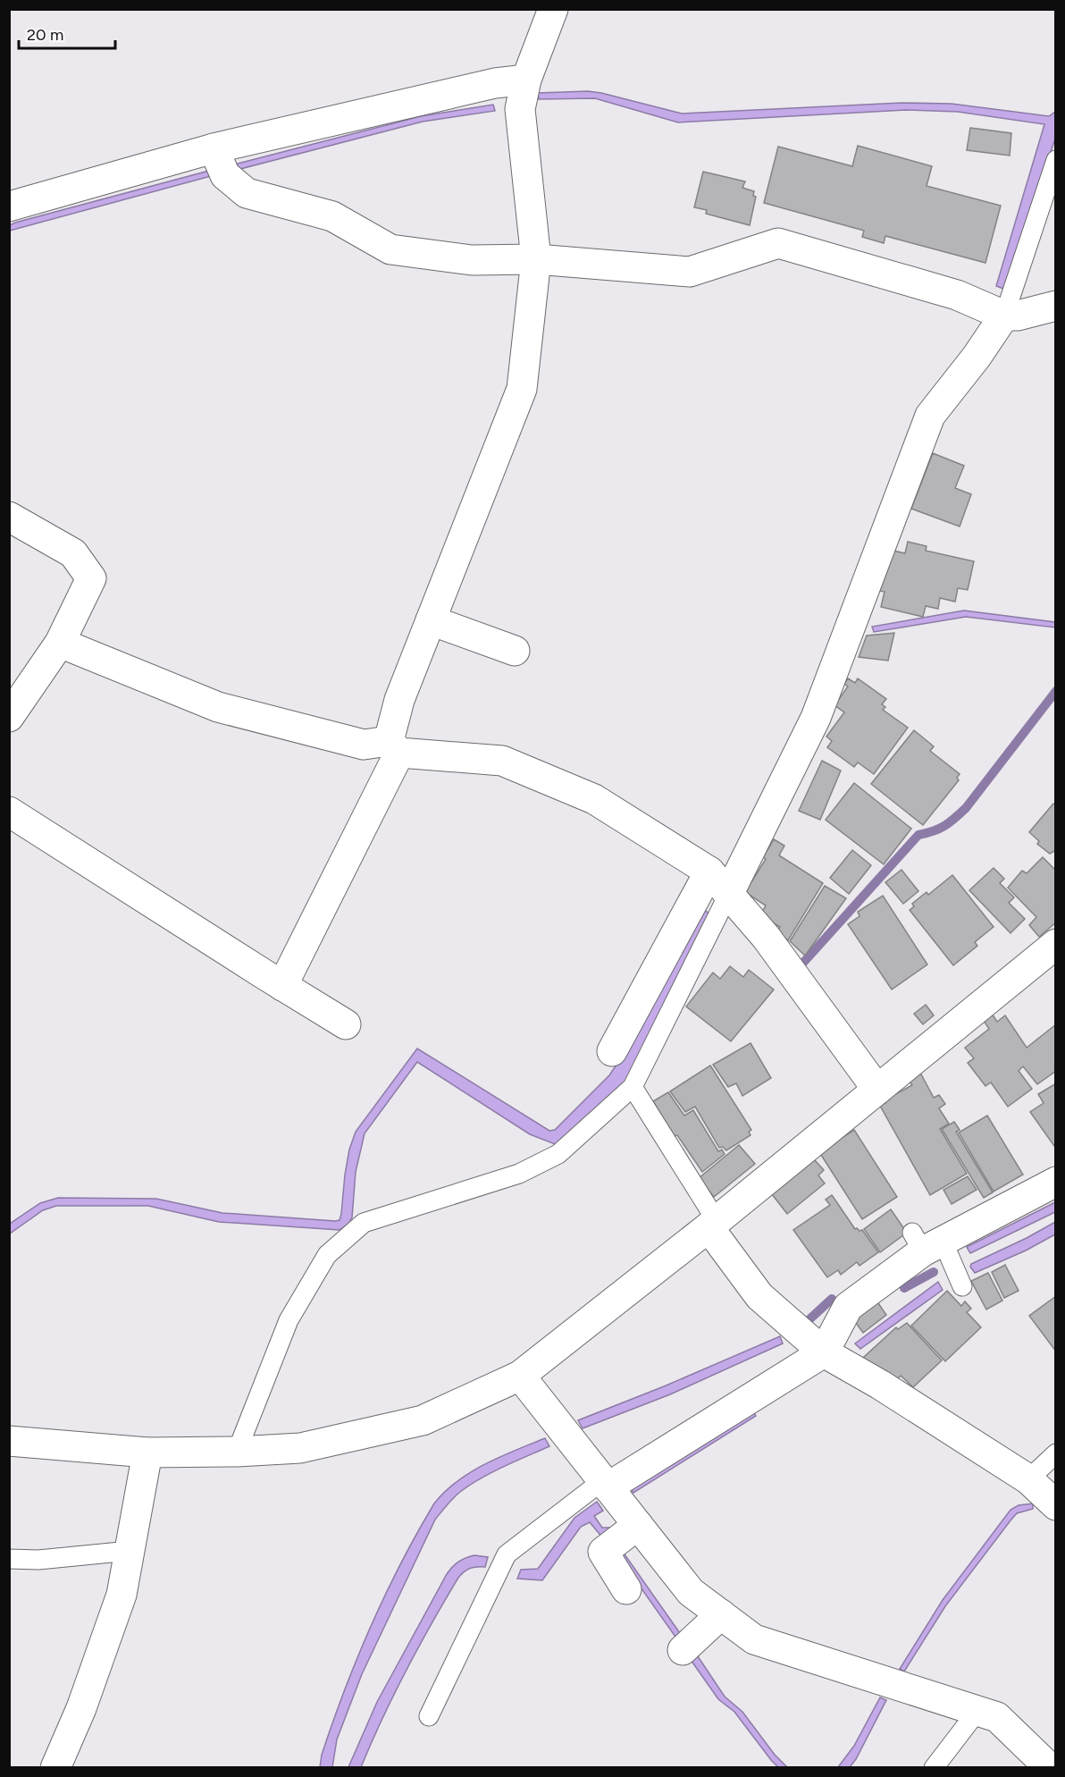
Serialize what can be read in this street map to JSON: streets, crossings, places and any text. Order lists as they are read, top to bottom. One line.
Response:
{"scale_bar":"20 m"}
